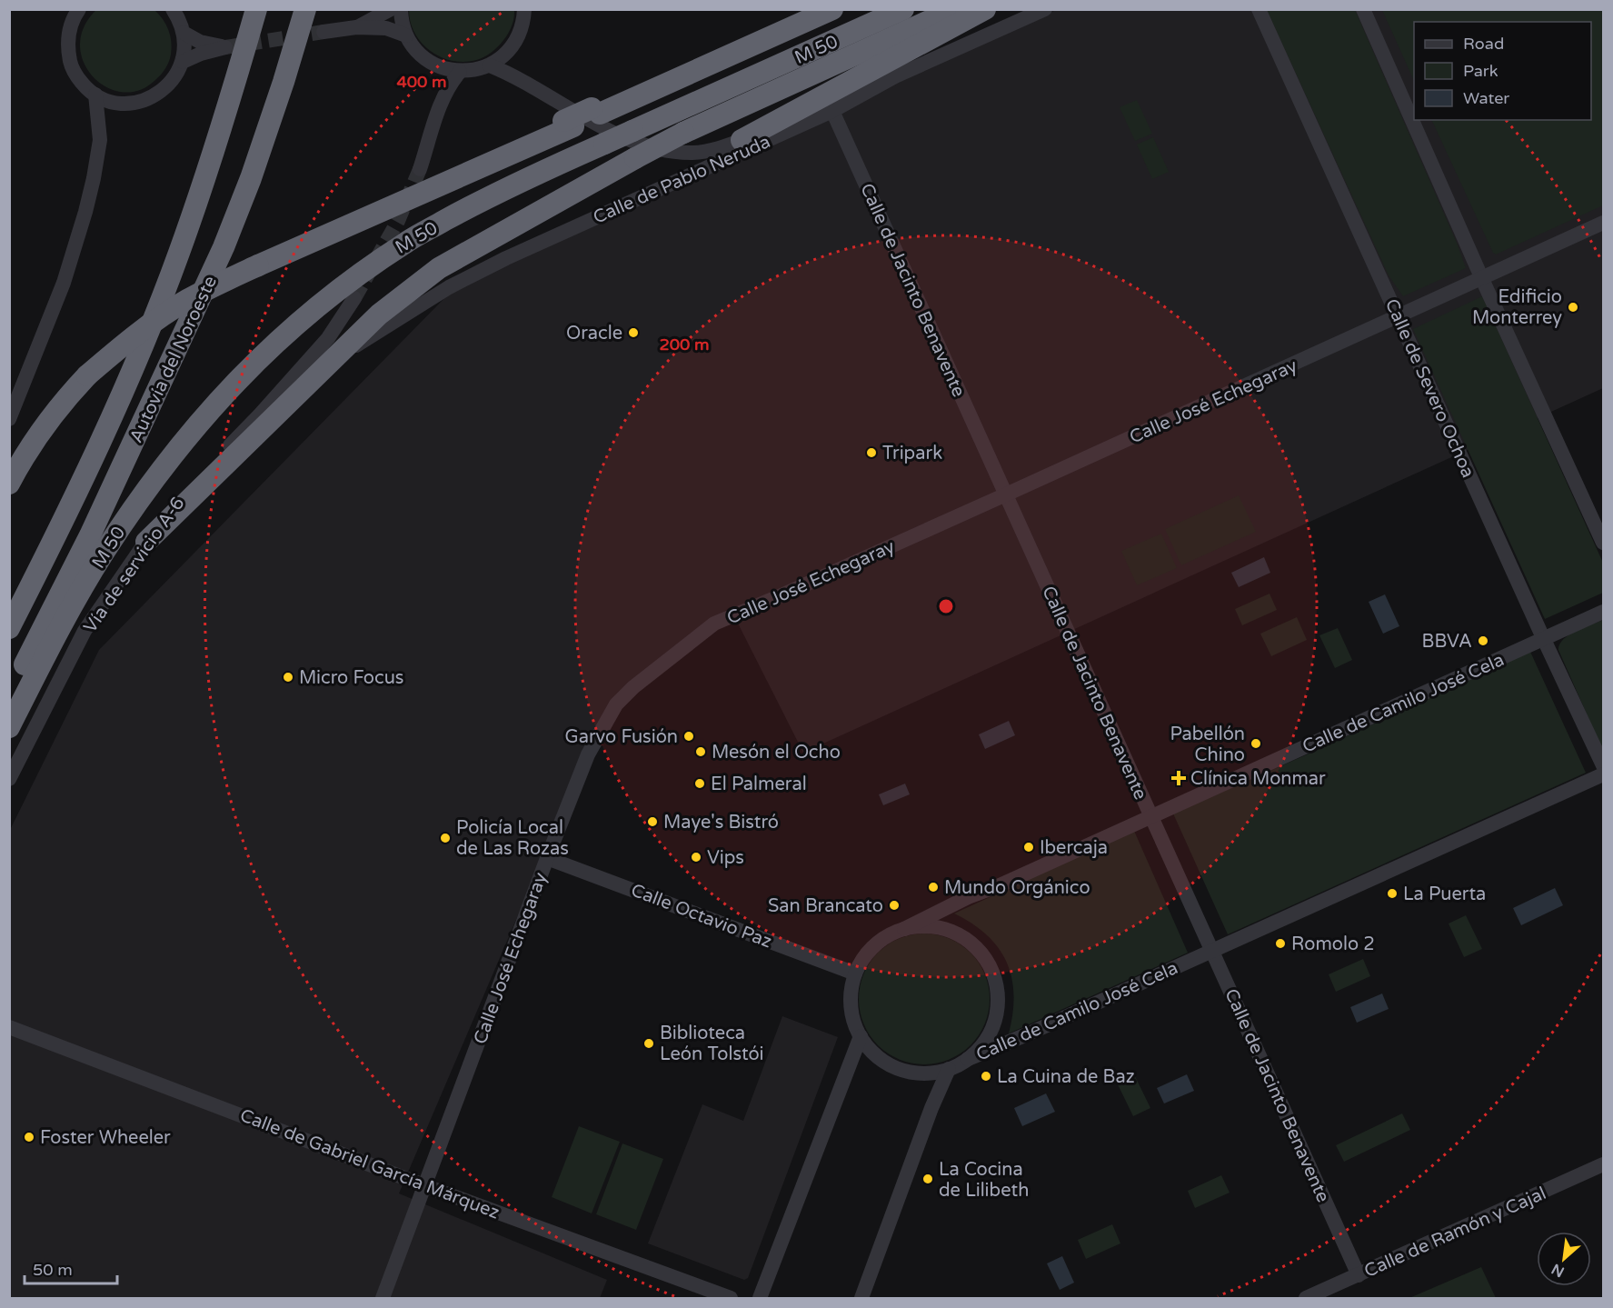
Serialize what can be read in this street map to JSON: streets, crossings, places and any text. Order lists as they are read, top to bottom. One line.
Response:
{"streets":{"highway":["M 50","Autovía del Noroeste"],"street":["Calle de Pablo Neruda","Calle de Jacinto Benavente","Calle de Severo Ochoa","Calle José Echegaray","Vía de servicio A-6","Calle de Camilo José Cela","Calle Octavio Paz","Calle de Gabriel García Márquez","Calle de Ramón y Cajal"]},"crossings":[["Calle de Pablo Neruda","Calle de Jacinto Benavente"],["Calle de Jacinto Benavente","Calle José Echegaray"],["Calle de Jacinto Benavente","Calle de Camilo José Cela"],["Calle de Jacinto Benavente","Calle de Ramón y Cajal"],["Calle de Severo Ochoa","Calle José Echegaray"],["Calle de Severo Ochoa","Calle de Camilo José Cela"],["Calle José Echegaray","Calle Octavio Paz"],["Calle José Echegaray","Calle de Gabriel García Márquez"],["Calle de Camilo José Cela","Calle Octavio Paz"]],"places":{"other":["Edificio Monterrey","Oracle","Tripark","BBVA","Micro Focus","Garvo Fusión","Pabellón Chino","Mesón el Ocho","El Palmeral","Maye's Bistró","Policía Local de Las Rozas","Ibercaja","Vips","Mundo Orgánico","La Puerta","San Brancato","Romolo 2","Biblioteca León Tolstói","La Cuina de Baz","Foster Wheeler","La Cocina de Lilibeth"],"health":["Clínica Monmar"]},"legend":["Road","Park","Water"],"scale_bar":"50 m","north":"bottom left","rings":["400 m","200 m"]}
